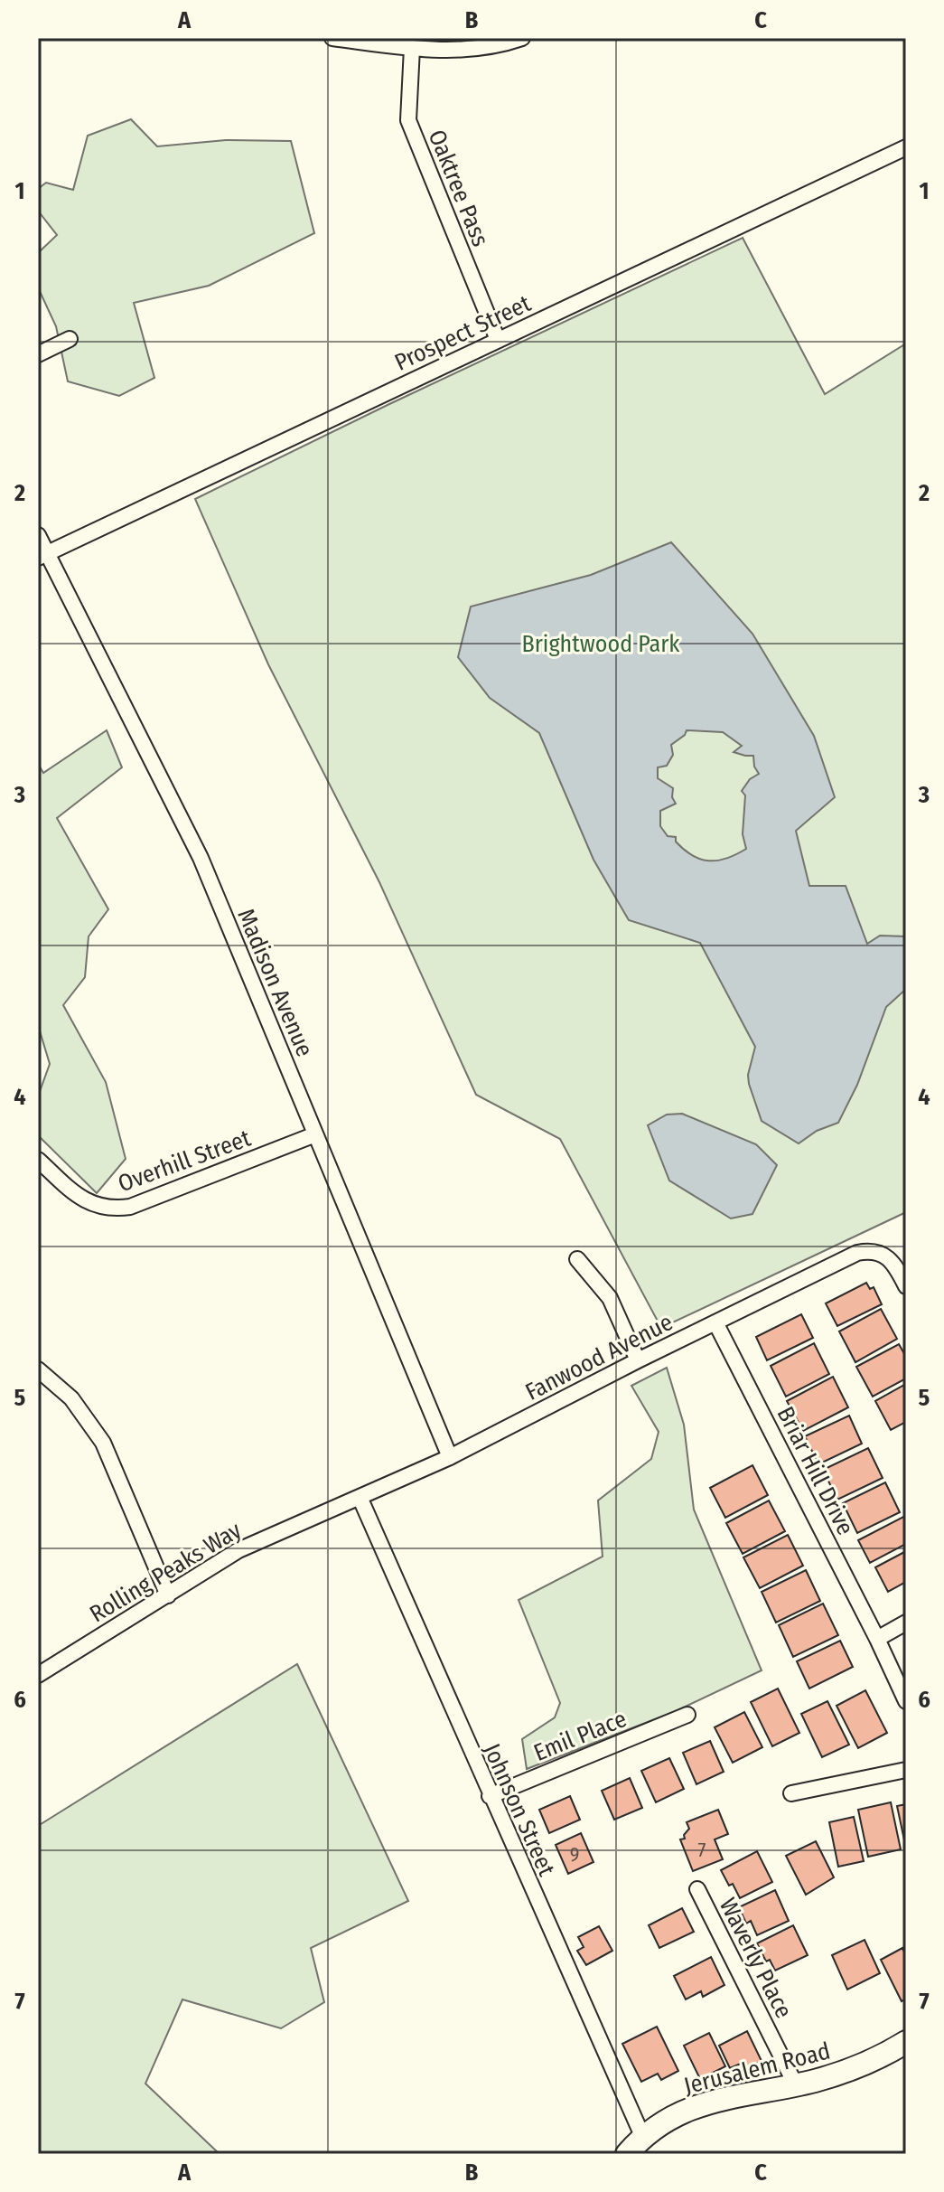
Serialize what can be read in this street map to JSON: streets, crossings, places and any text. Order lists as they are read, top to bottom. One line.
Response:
{"streets":{"street":["Oaktree Pass","Prospect Street","Madison Avenue","Overhill Street","Fanwood Avenue","Briar Hill Drive","Rolling Peaks Way","Emil Place","Johnson Street","Waverly Place","Jerusalem Road"]},"crossings":[["Oaktree Pass","Prospect Street"],["Prospect Street","Madison Avenue"],["Madison Avenue","Overhill Street"],["Madison Avenue","Fanwood Avenue"],["Fanwood Avenue","Briar Hill Drive"],["Fanwood Avenue","Rolling Peaks Way"],["Fanwood Avenue","Johnson Street"],["Rolling Peaks Way","Johnson Street"],["Emil Place","Johnson Street"],["Johnson Street","Jerusalem Road"],["Waverly Place","Jerusalem Road"]],"parks":["Brightwood Park"],"house_numbers":["7","9"],"grid":{"columns":["A","B","C"],"rows":["1","2","3","4","5","6","7"]}}
